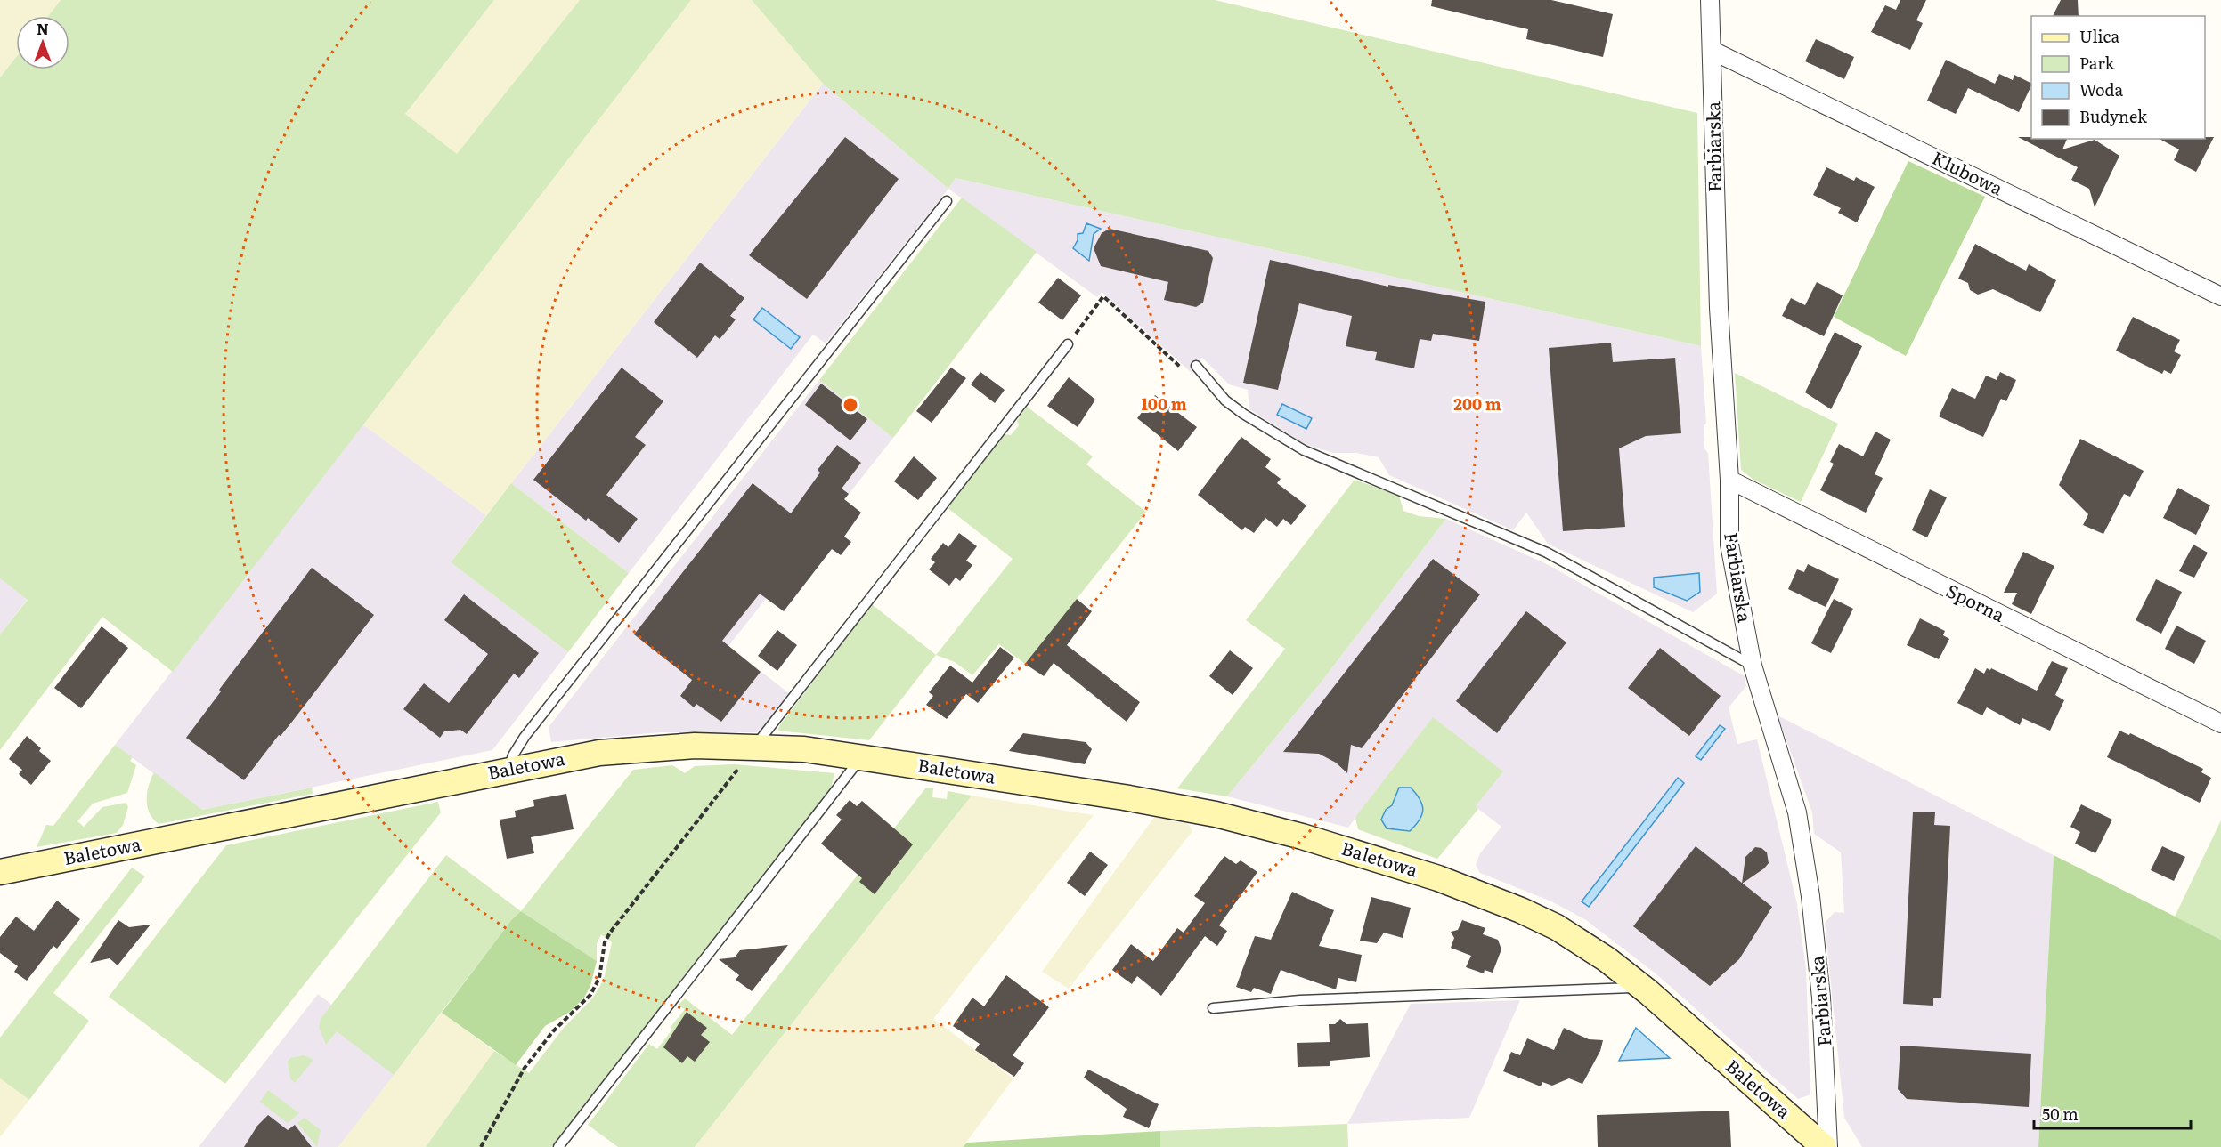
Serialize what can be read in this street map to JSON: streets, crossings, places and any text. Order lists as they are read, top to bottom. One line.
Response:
{"streets":{"street":["Farbiarska","Klubowa","Sporna","Baletowa"]},"crossings":[["Farbiarska","Klubowa"],["Farbiarska","Sporna"]],"legend":["Ulica","Park","Woda","Budynek"],"scale_bar":"50 m","north":"top","rings":["100 m","200 m"]}
